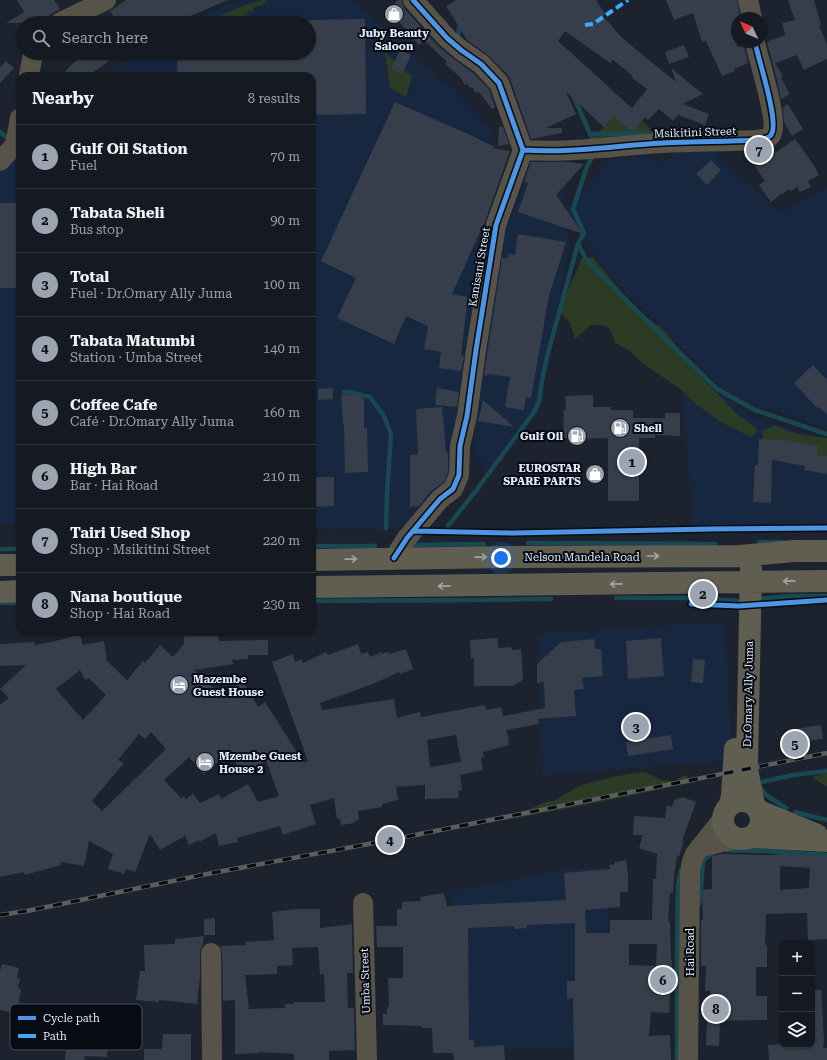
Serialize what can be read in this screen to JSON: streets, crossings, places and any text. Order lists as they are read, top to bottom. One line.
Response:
{"streets":{"main road":["Nelson Mandela Road","Dr.Omary Ally Juma"],"street":["Msikitini Street","Kanisani Street","Hai Road","Umba Street"]},"crossings":[["Msikitini Street","Kanisani Street"],["Kanisani Street","Nelson Mandela Road"],["Dr.Omary Ally Juma","Hai Road"]],"places":{"shop":["Juby Beauty Saloon","EUROSTAR SPARE PARTS"],"fuel station":["Shell","Gulf Oil"],"hotel":["Mazembe Guest House","Mzembe Guest House 2"]},"legend":["Cycle path","Path"],"north":"top left","page":{"search":"Search here","heading":["Nearby","8 results"],"list":[{"mark":"1","name":"Gulf Oil Station","note":"Fuel","value":"70 m"},{"mark":"2","name":"Tabata Sheli","note":"Bus stop","value":"90 m"},{"mark":"3","name":"Total","note":"Fuel · Dr.Omary Ally Juma","value":"100 m"},{"mark":"4","name":"Tabata Matumbi","note":"Station · Umba Street","value":"140 m"},{"mark":"5","name":"Coffee Cafe","note":"Café · Dr.Omary Ally Juma","value":"160 m"},{"mark":"6","name":"High Bar","note":"Bar · Hai Road","value":"210 m"},{"mark":"7","name":"Tairi Used Shop","note":"Shop · Msikitini Street","value":"220 m"},{"mark":"8","name":"Nana boutique","note":"Shop · Hai Road","value":"230 m"}],"pins":["7","1","2","3","5","4","6","8"],"map_buttons":["+","−"]}}
